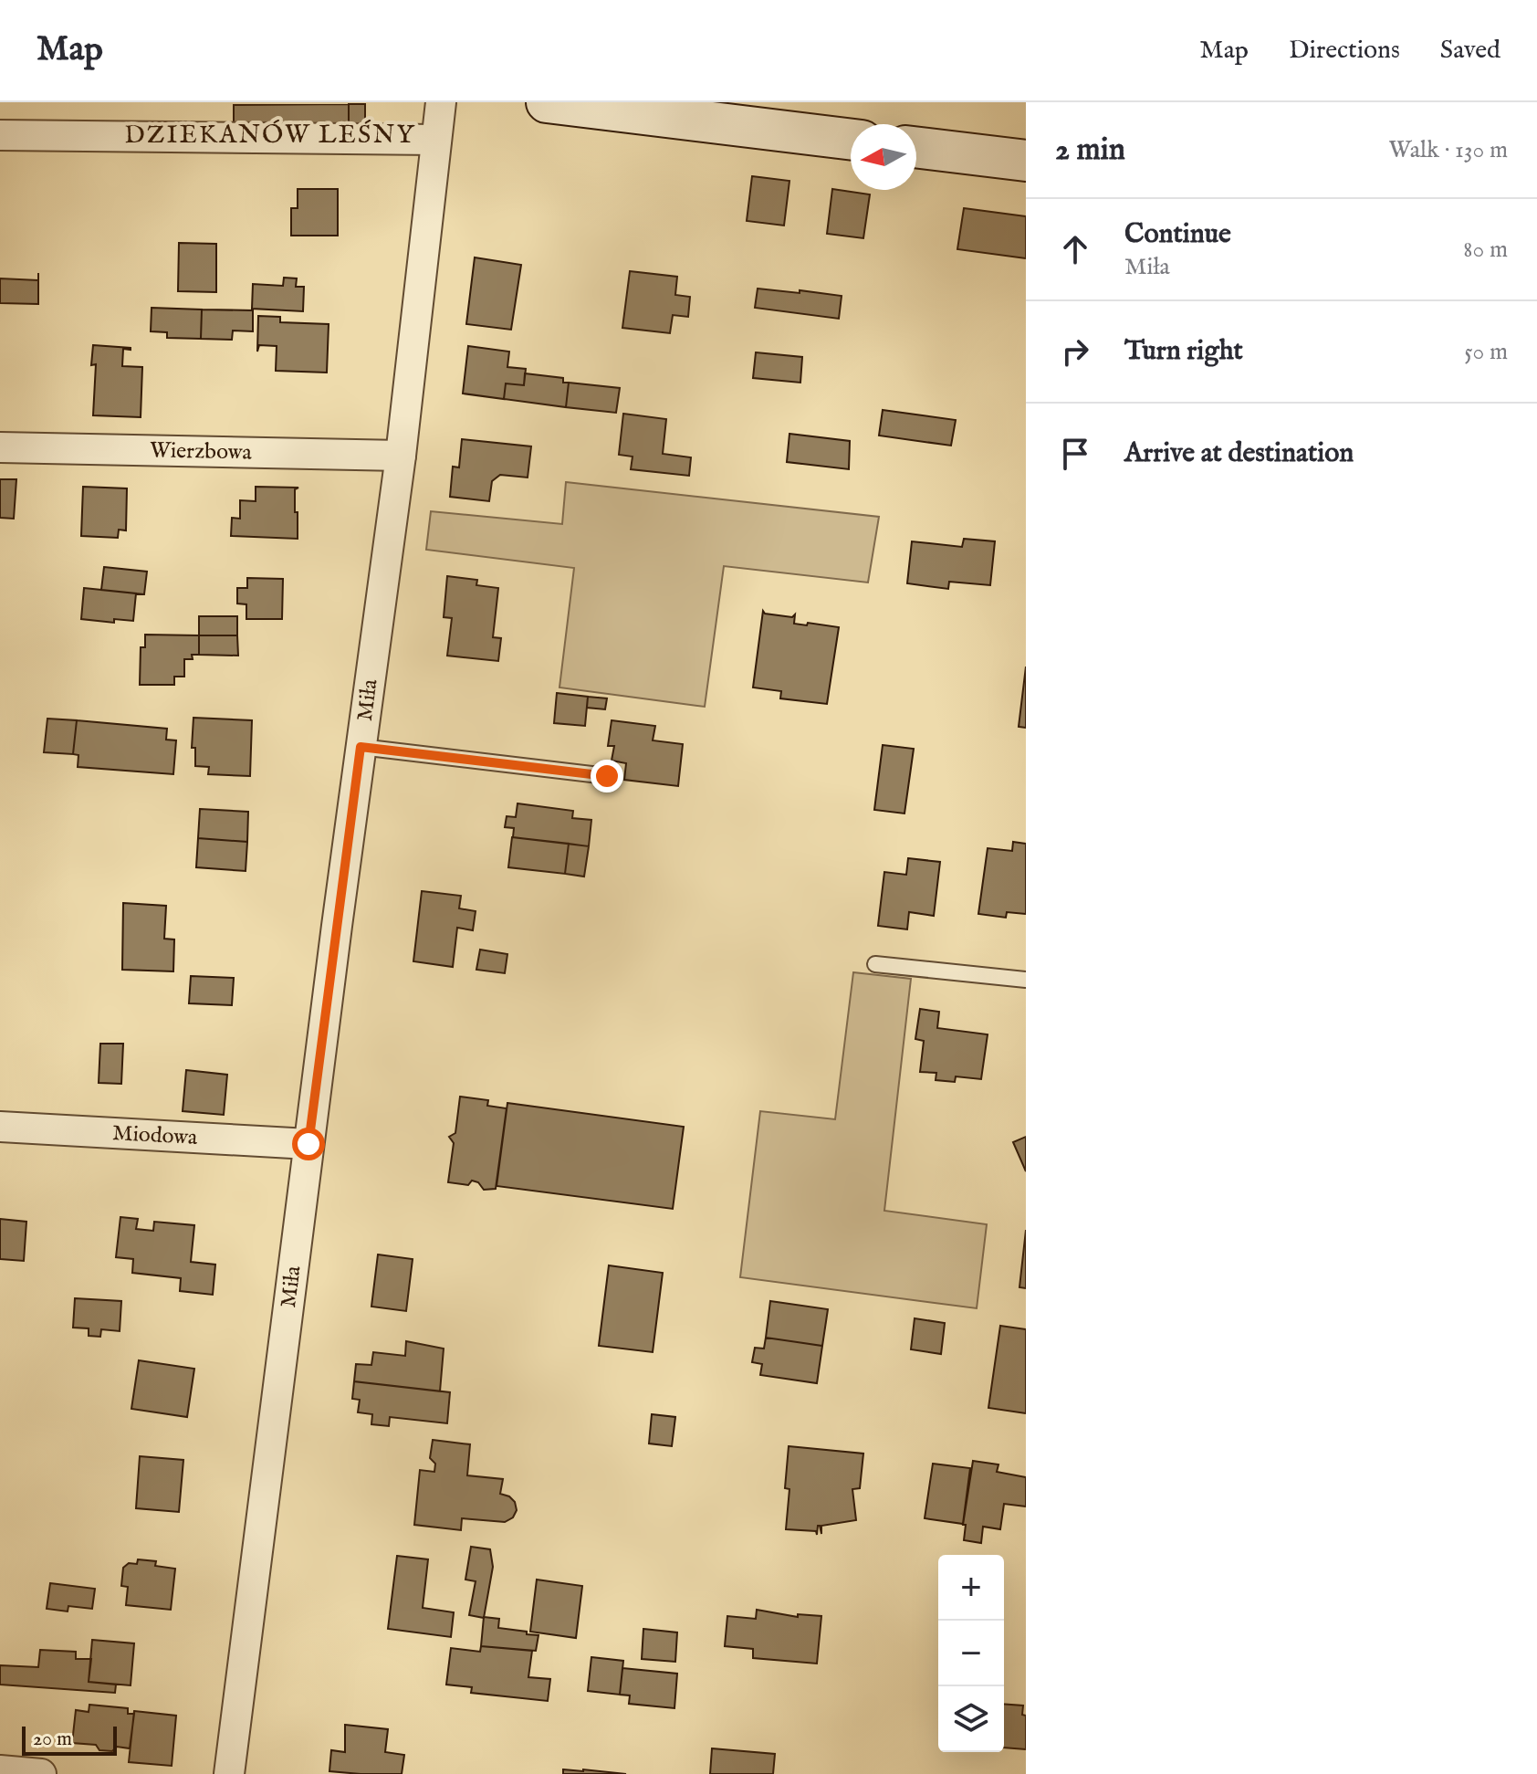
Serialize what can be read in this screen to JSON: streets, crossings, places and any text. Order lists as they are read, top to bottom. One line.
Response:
{"streets":{"street":["Wierzbowa","Miła","Miodowa"]},"crossings":[["Wierzbowa","Miła"],["Miła","Miodowa"]],"districts":["DZIEKANÓW LEŚNY"],"scale_bar":"20 m","north":"left","page":{"header":"Map","nav":["Map","Directions","Saved"],"heading":["2 min","Walk · 130 m"],"list":[["Continue","Miła","80 m"],["Turn right","50 m"],"Arrive at destination"],"map_buttons":["+","−"],"scale":"20 m"}}
